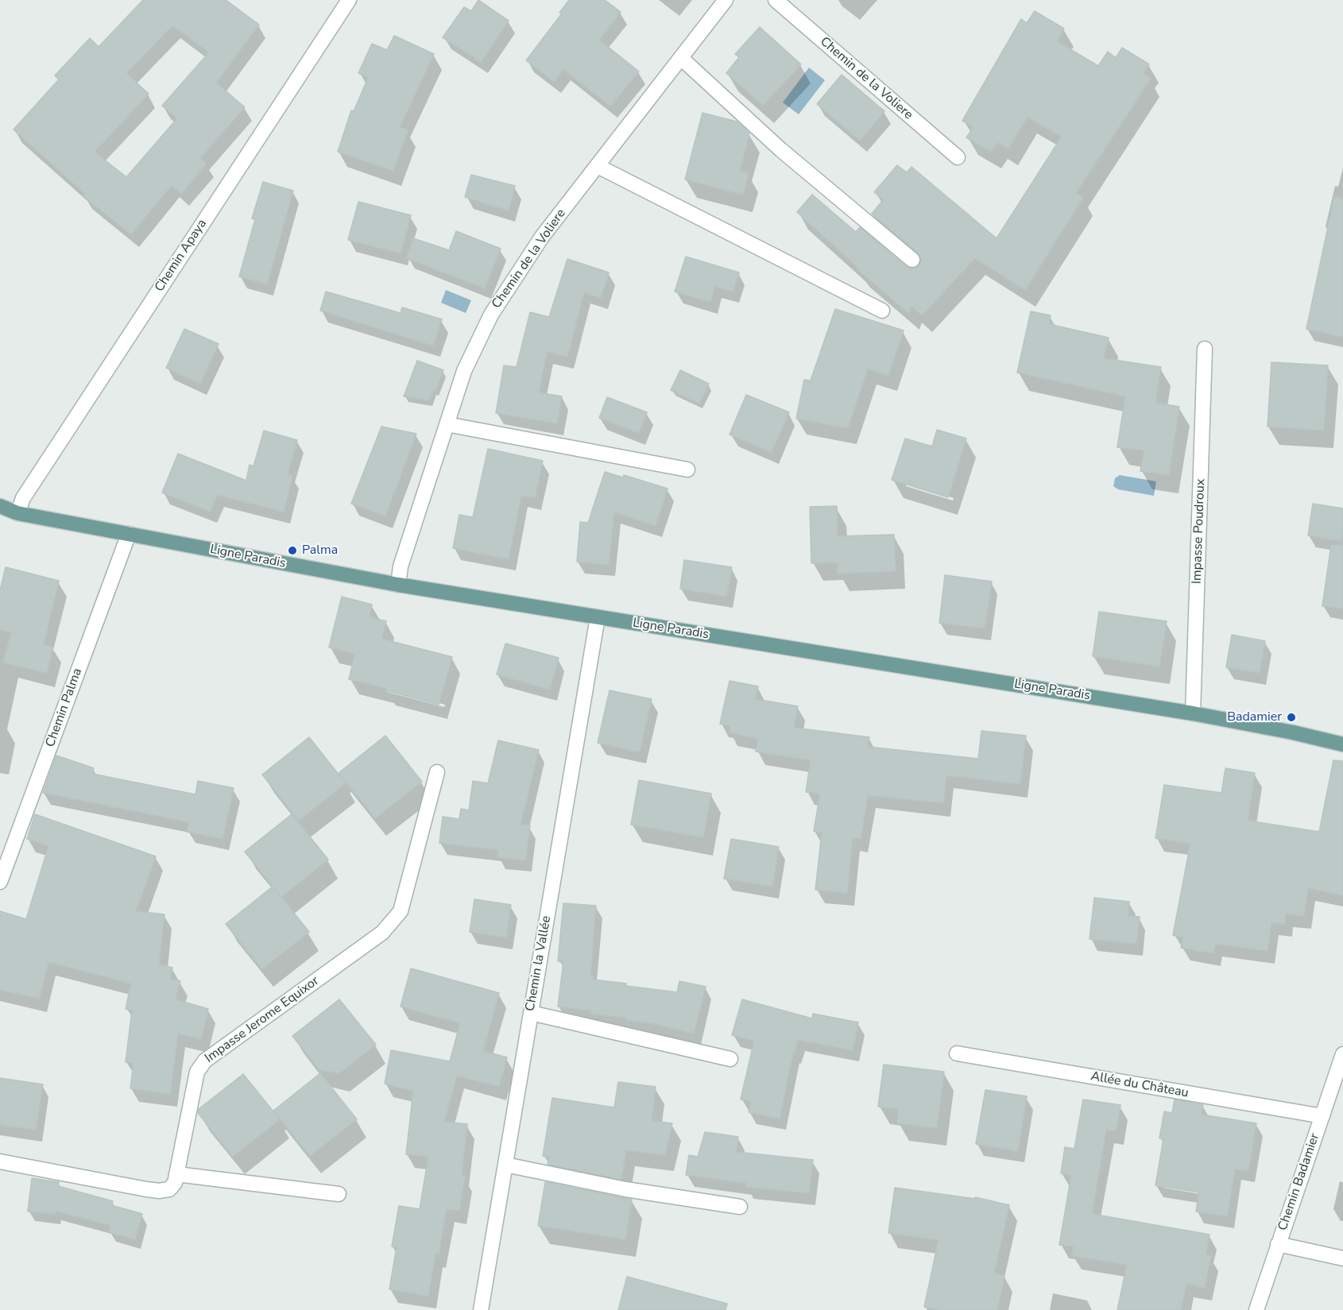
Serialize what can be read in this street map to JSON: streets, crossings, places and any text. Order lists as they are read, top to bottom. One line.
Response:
{"streets":{"main road":["Ligne Paradis"],"street":["Chemin de la Voliere","Chemin Apaya","Impasse Poudroux","Chemin Palma","Chemin la Vallée","Impasse Jerome Equixor","Allée du Château","Chemin Badamier"]},"crossings":[["Chemin de la Voliere","Ligne Paradis"],["Chemin Apaya","Ligne Paradis"],["Impasse Poudroux","Ligne Paradis"],["Ligne Paradis","Chemin Palma"],["Ligne Paradis","Chemin la Vallée"],["Allée du Château","Chemin Badamier"]],"places":["Palma","Badamier"]}
